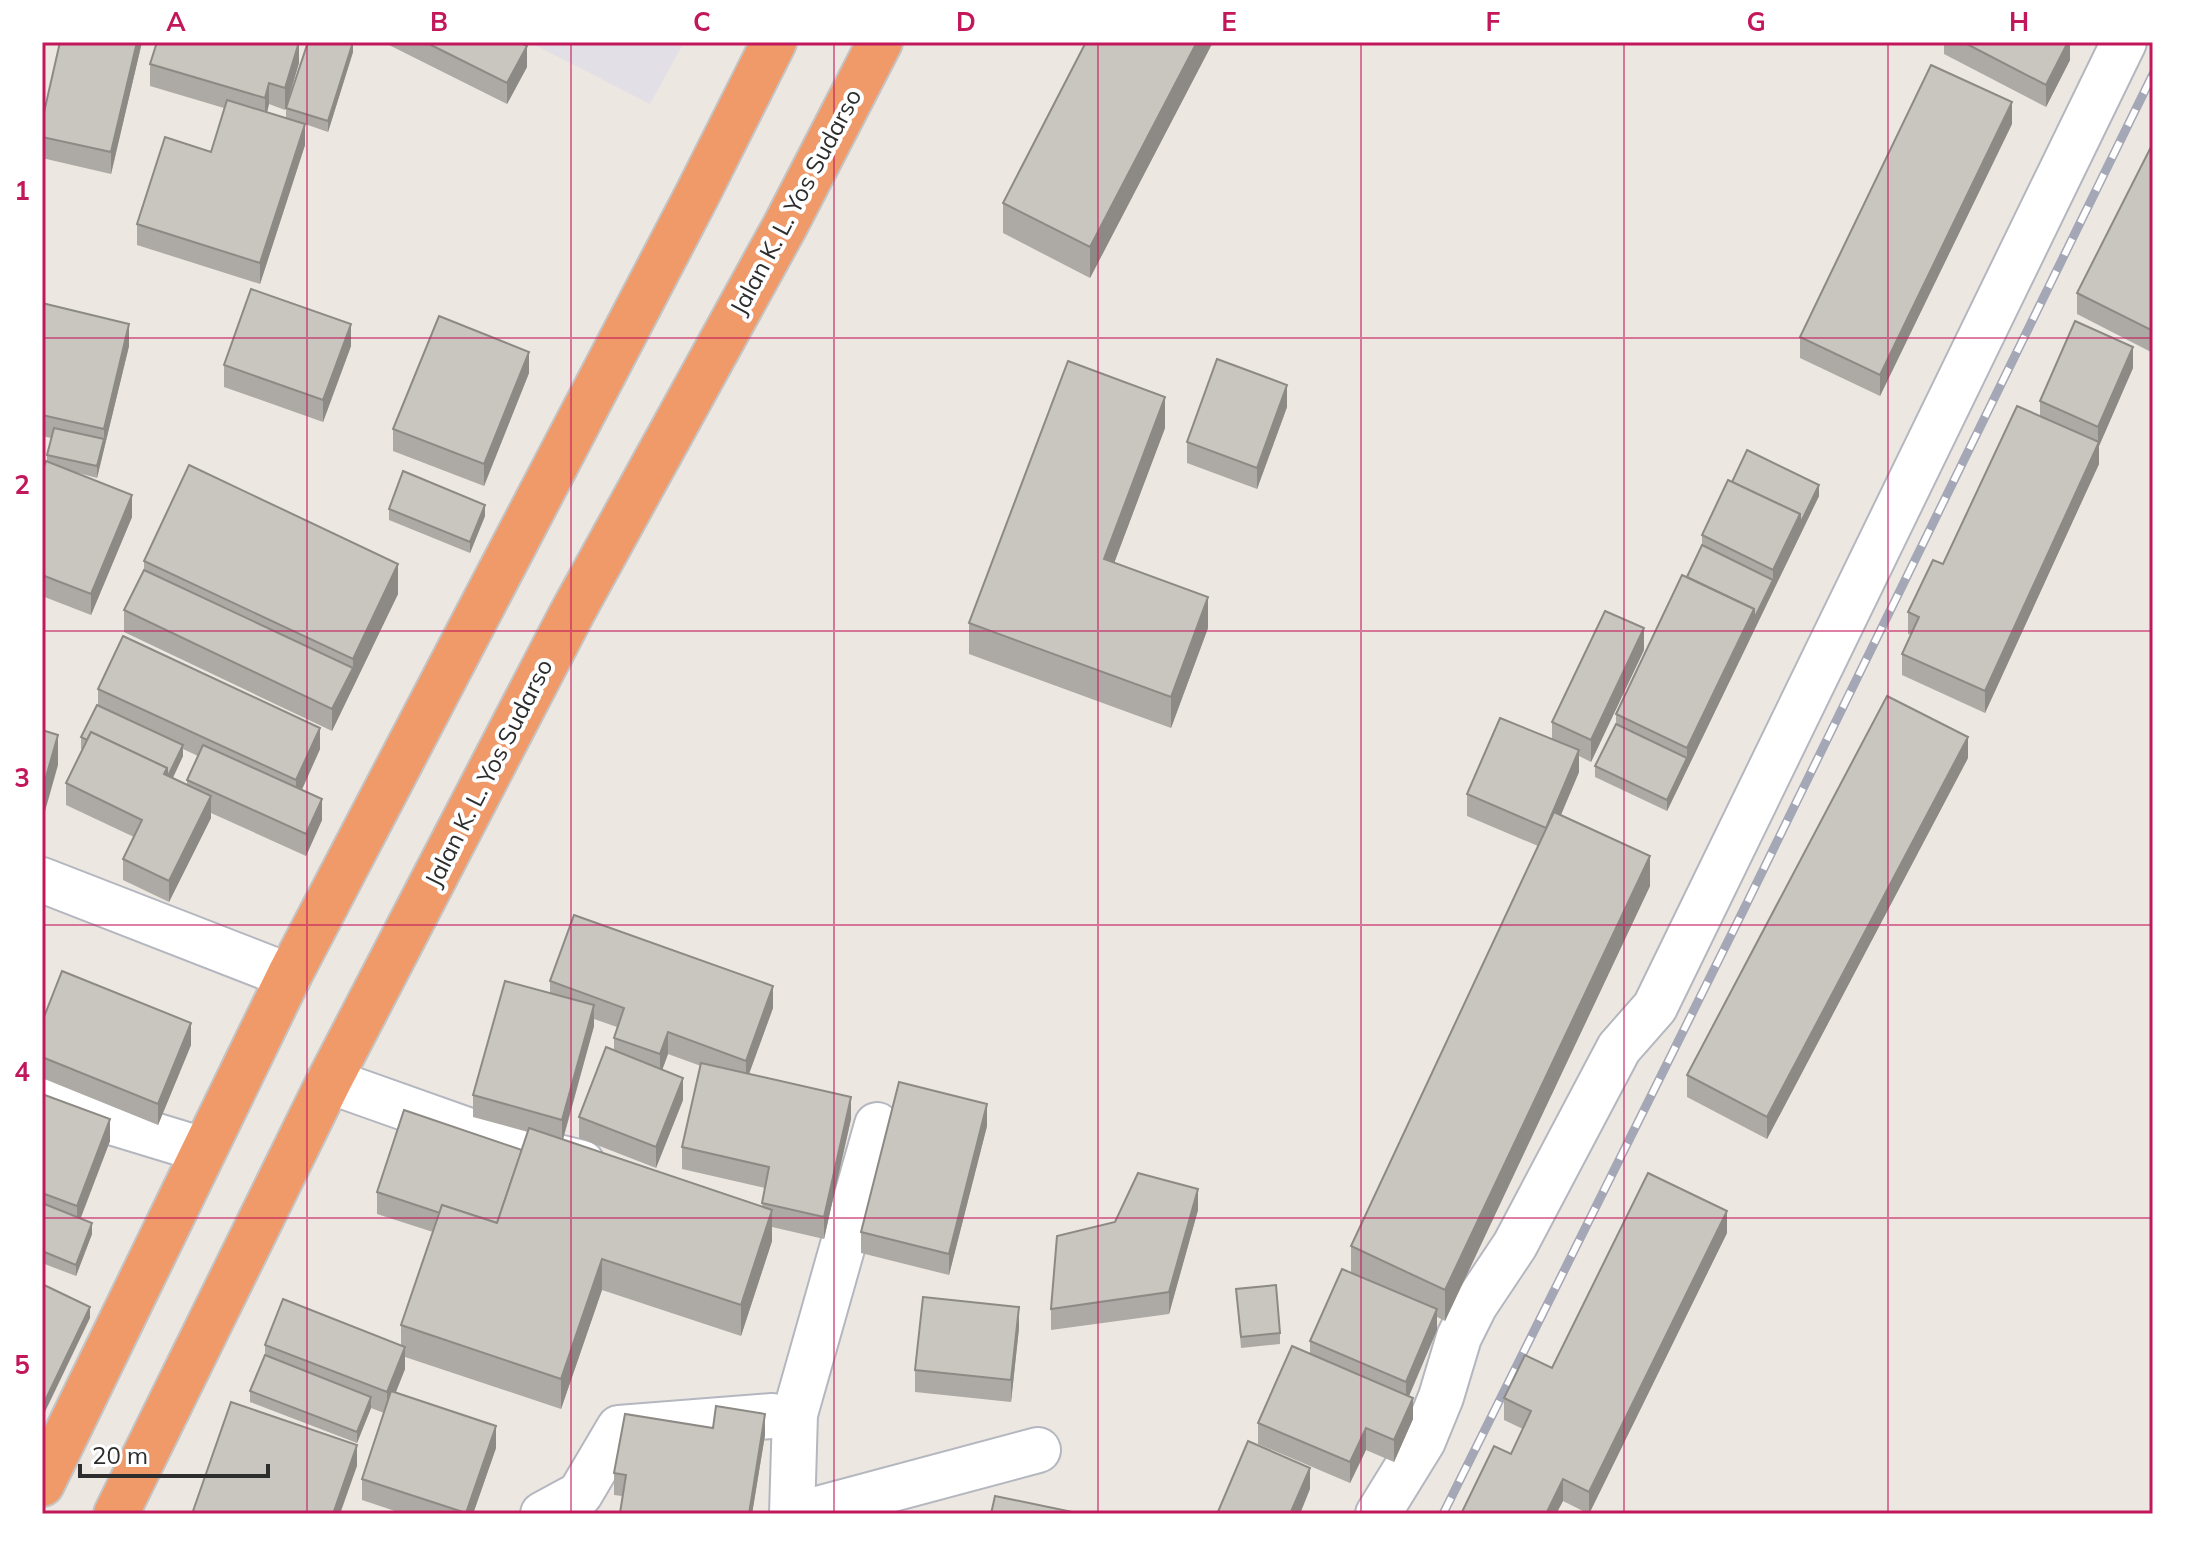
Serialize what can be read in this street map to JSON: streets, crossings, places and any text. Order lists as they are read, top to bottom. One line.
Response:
{"streets":{"highway":["Jalan K. L. Yos Sudarso"]},"scale_bar":"20 m","grid":{"columns":["A","B","C","D","E","F","G","H"],"rows":["1","2","3","4","5"]}}
